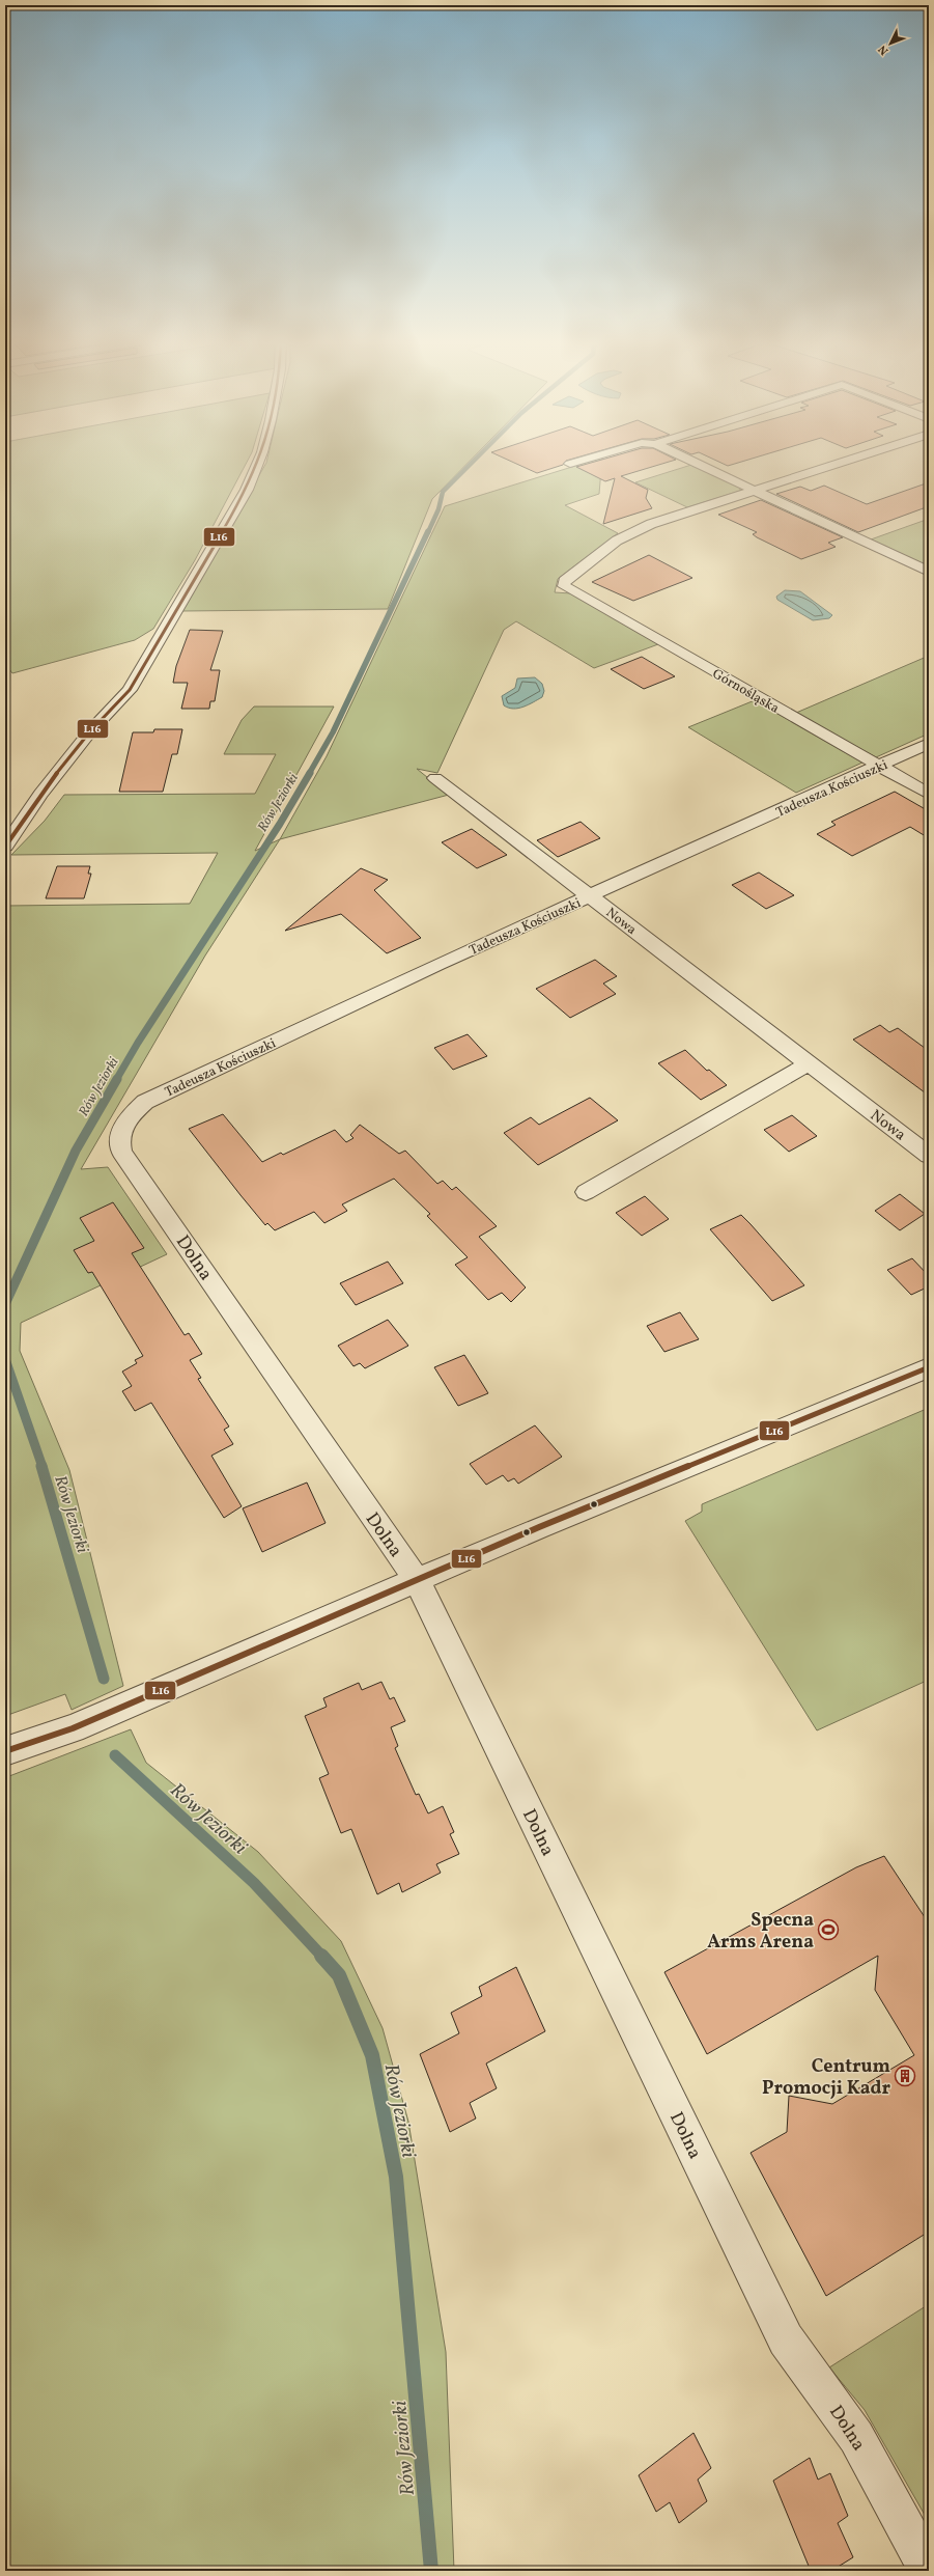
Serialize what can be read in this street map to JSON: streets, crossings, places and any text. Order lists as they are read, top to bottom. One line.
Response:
{"streets":{"street":["Górnośląska","Tadeusza Kościuszki","Nowa","Dolna"]},"crossings":[["Górnośląska","Tadeusza Kościuszki"],["Tadeusza Kościuszki","Nowa"],["Tadeusza Kościuszki","Dolna"]],"water":["Rów Jeziorki"],"places":{"sports":["Specna Arms Arena"],"building":["Centrum Promocji Kadr"]},"lines":["transit line L16"],"north":"bottom left"}
